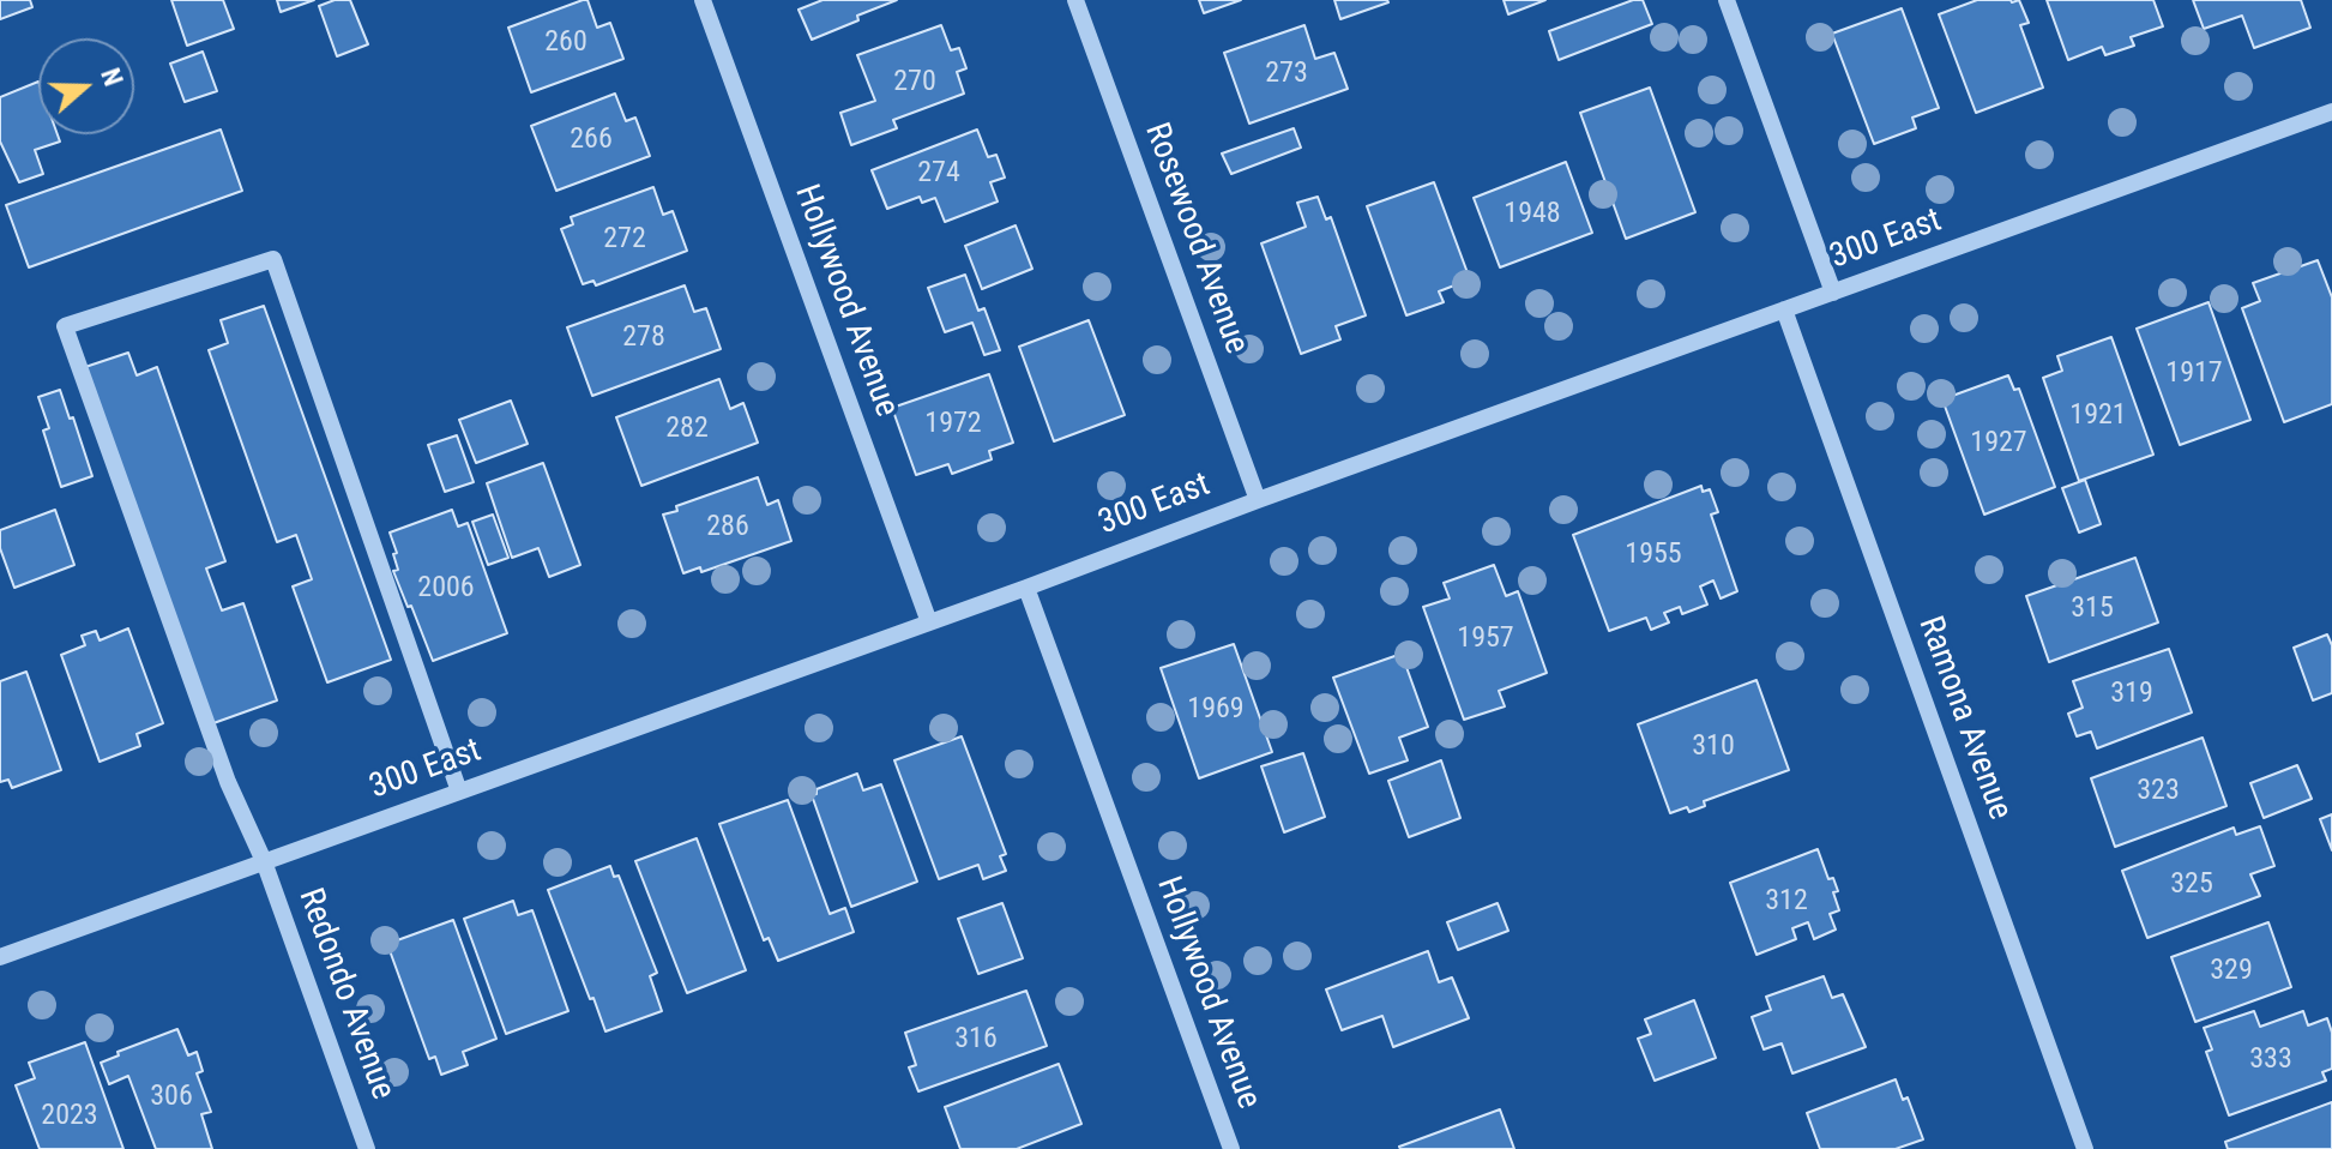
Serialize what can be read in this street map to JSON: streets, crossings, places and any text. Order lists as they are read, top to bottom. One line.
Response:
{"streets":{"street":["Rosewood Avenue","300 East","Hollywood Avenue","Ramona Avenue","Redondo Avenue"]},"crossings":[["Rosewood Avenue","300 East"],["300 East","Hollywood Avenue"],["300 East","Ramona Avenue"],["300 East","Redondo Avenue"]],"house_numbers":["260","273","270","266","274","1948","272","278","1917","1921","1972","282","1927","286","1955","2006","315","1957","319","1969","310","323","325","312","329","316","333","306","2023"],"north":"right"}
